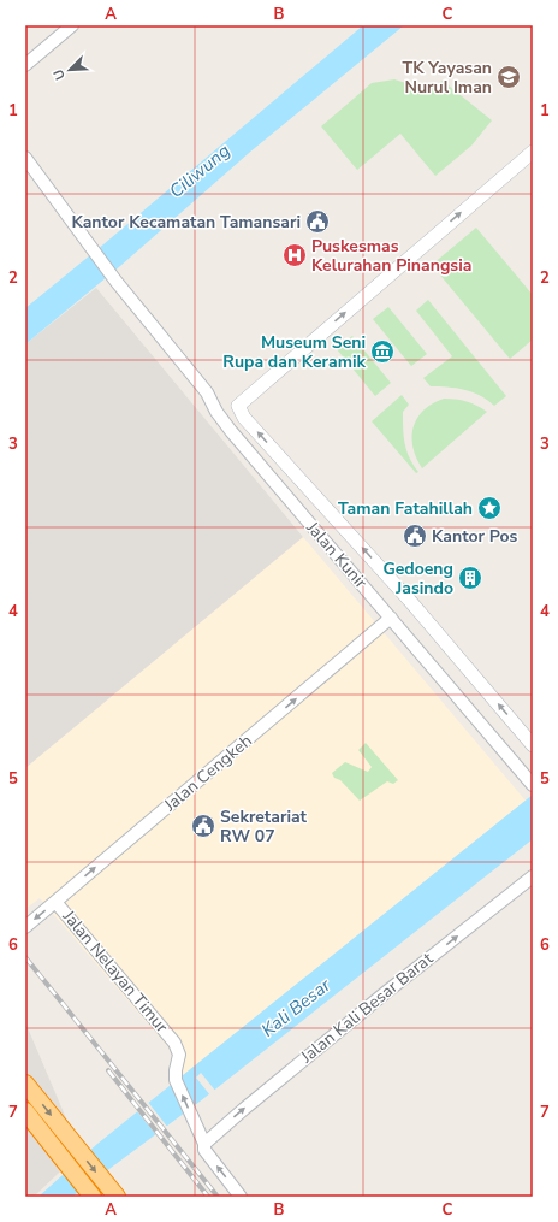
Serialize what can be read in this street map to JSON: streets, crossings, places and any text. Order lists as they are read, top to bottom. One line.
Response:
{"streets":{"main road":["Jalan Kunir"],"street":["Jalan Cengkeh","Jalan Nelayan Timur","Jalan Kali Besar Barat"]},"crossings":[["Jalan Kunir","Jalan Cengkeh"],["Jalan Cengkeh","Jalan Nelayan Timur"],["Jalan Nelayan Timur","Jalan Kali Besar Barat"]],"one_way":["Jalan Cengkeh","Jalan Nelayan Timur","Jalan Kali Besar Barat"],"water":["Ciliwung","Kali Besar"],"places":{"school or university":["TK Yayasan Nurul Iman"],"public building":["Kantor Kecamatan Tamansari","Kantor Pos","Sekretariat RW 07"],"hospital":["Puskesmas Kelurahan Pinangsia"],"museum":["Museum Seni Rupa dan Keramik"],"place":["Taman Fatahillah"],"building":["Gedoeng Jasindo"]},"north":"bottom left","grid":{"columns":["A","B","C"],"rows":["1","2","3","4","5","6","7"]}}
